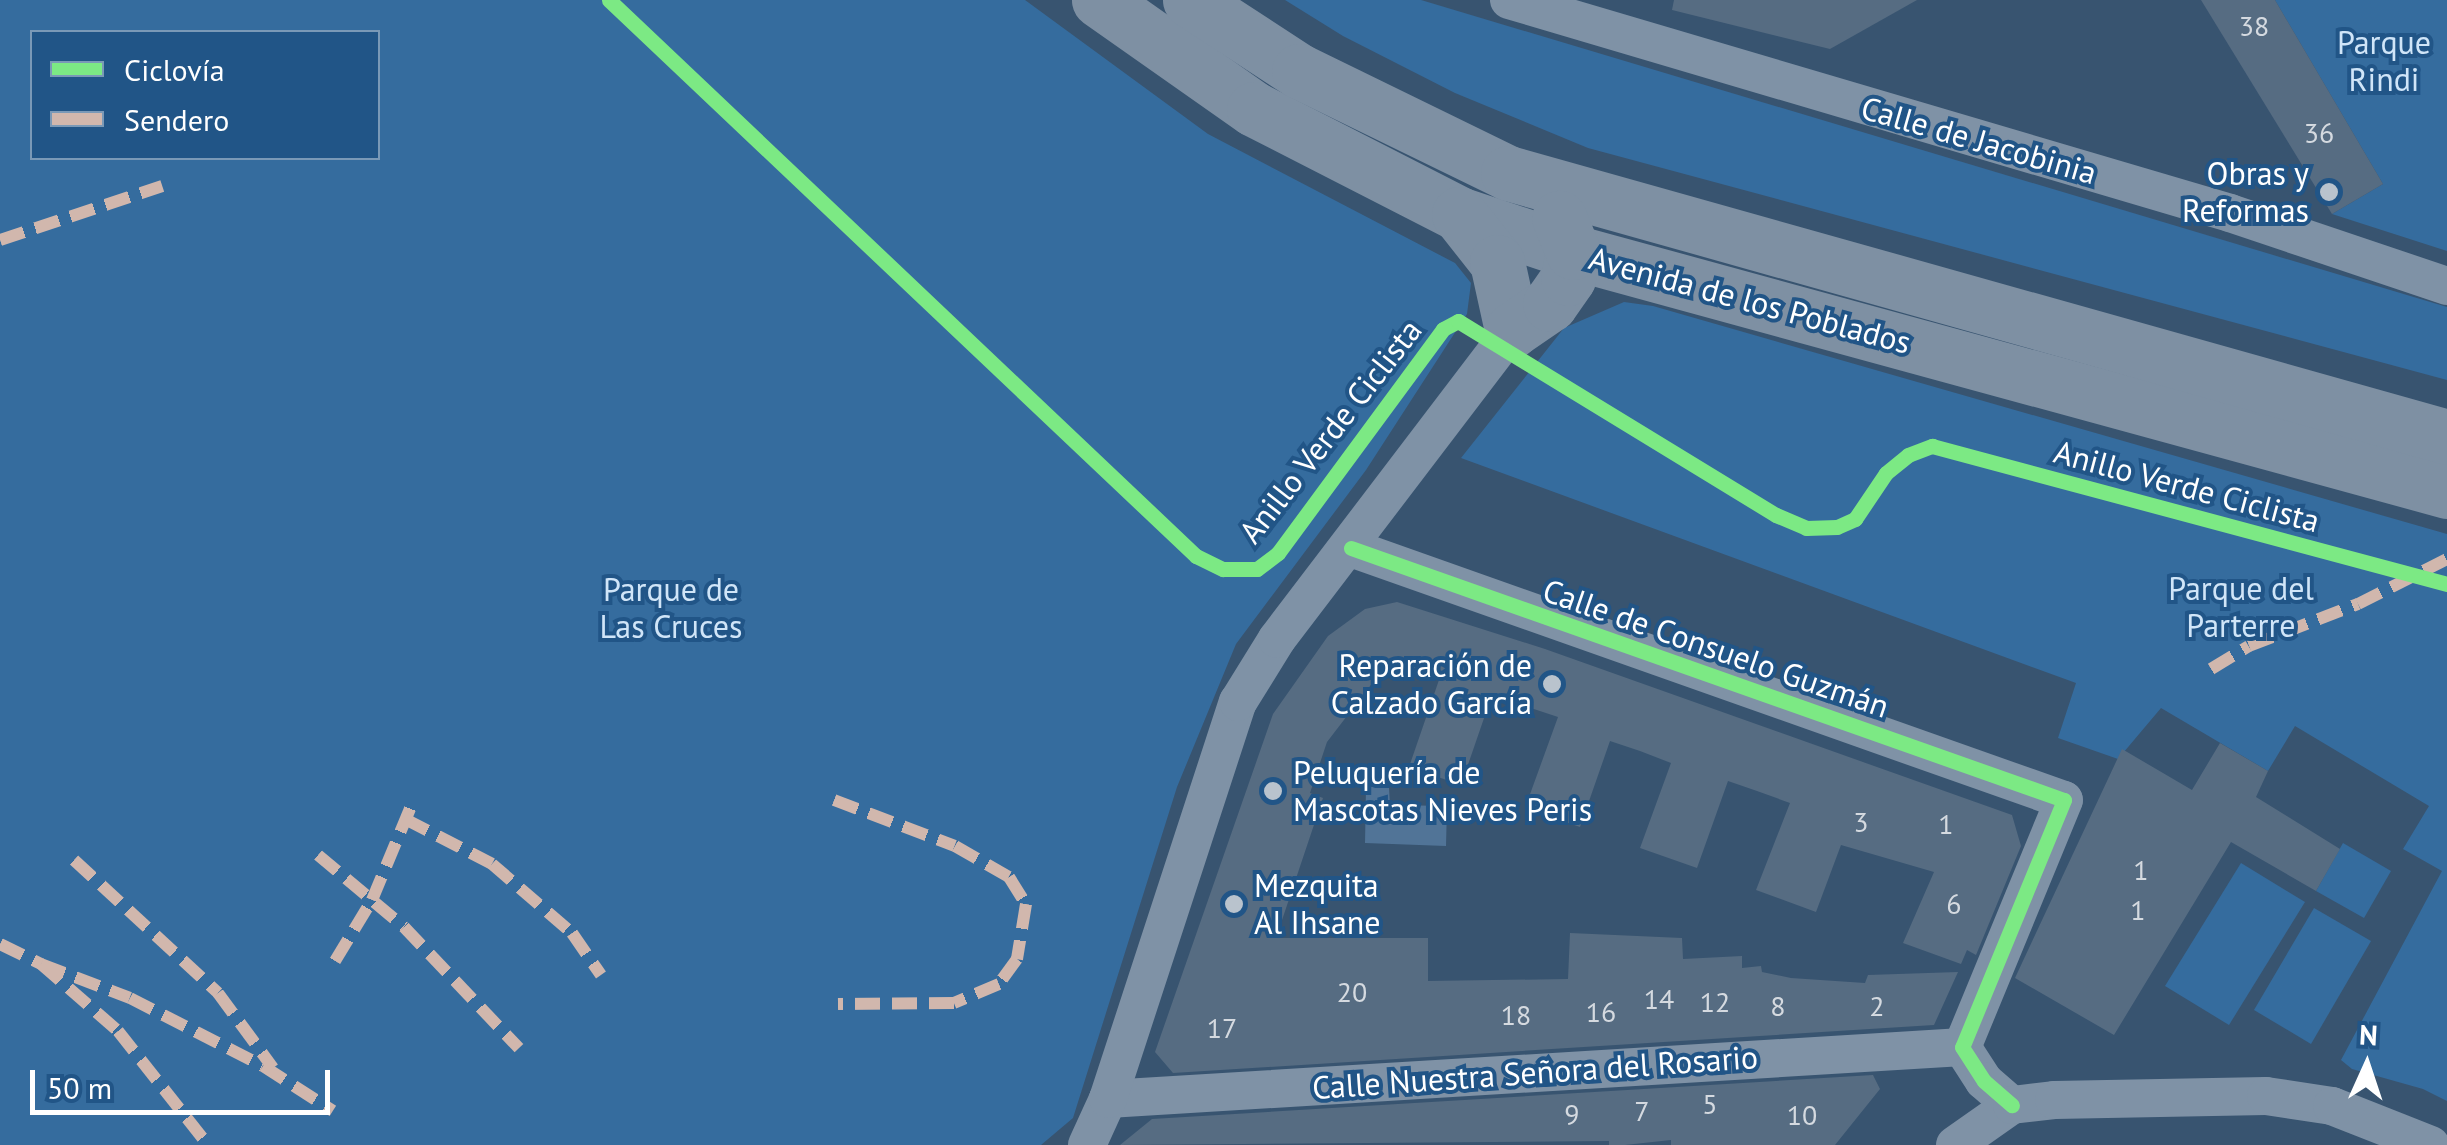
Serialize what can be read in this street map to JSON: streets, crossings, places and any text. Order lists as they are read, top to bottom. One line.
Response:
{"streets":{"main road":["Avenida de los Poblados"],"street":["Calle de Jacobinia","Calle de Consuelo Guzmán","Calle Nuestra Señora del Rosario"],"cycle path":["Anillo Verde Ciclista"]},"crossings":[["Calle de Consuelo Guzmán","Calle Nuestra Señora del Rosario"]],"parks":["Parque Rindi","Parque del Parterre","Parque de Las Cruces"],"places":["Obras y Reformas","Reparación de Calzado García","Peluquería de Mascotas Nieves Peris","Mezquita Al Ihsane"],"house_numbers":["38","36","3","1","1","6","1","20","14","12","8","2","16","18","17","5","7","9","10"],"legend":["Ciclovía","Sendero"],"scale_bar":"50 m","north":"top"}
